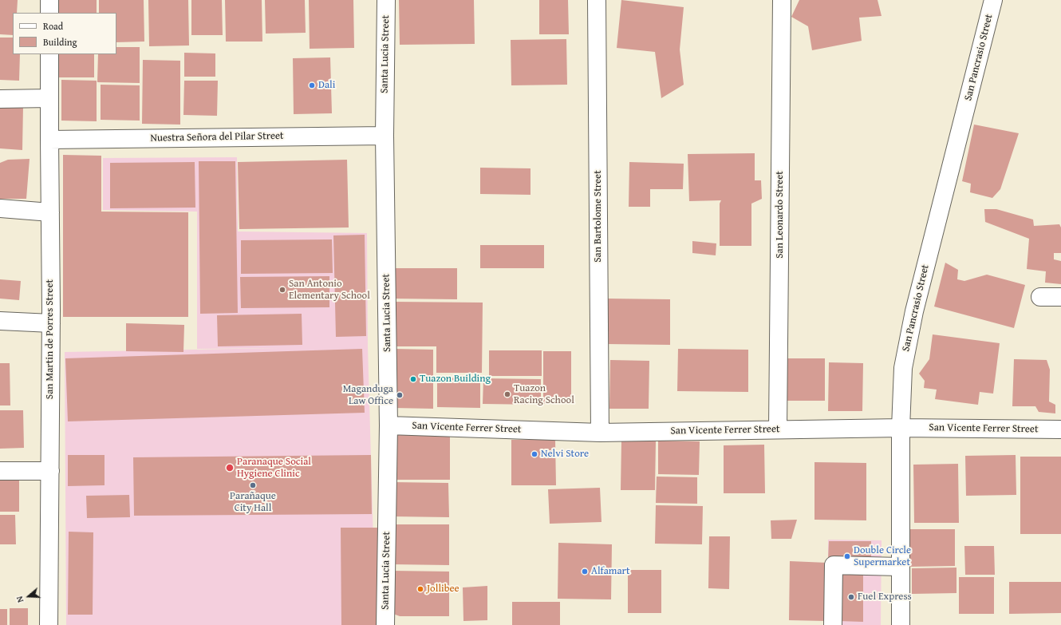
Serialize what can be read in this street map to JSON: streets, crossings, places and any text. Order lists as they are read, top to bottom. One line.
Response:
{"streets":{"street":["Santa Lucia Street","San Pancrasio Street","Nuestra Señora del Pilar Street","San Leonardo Street","San Bartolome Street","San Martin de Porres Street","San Vicente Ferrer Street"]},"crossings":[["Santa Lucia Street","Nuestra Señora del Pilar Street"],["Santa Lucia Street","San Vicente Ferrer Street"],["San Pancrasio Street","San Vicente Ferrer Street"],["Nuestra Señora del Pilar Street","San Martin de Porres Street"],["San Leonardo Street","San Vicente Ferrer Street"],["San Bartolome Street","San Vicente Ferrer Street"]],"places":["Dali","San Antonio Elementary School","Tuazon Building","Tuazon Racing School","Maganduga Law Office","Nelvi Store","Paranaque Social Hygiene Clinic","Parañaque City Hall","Double Circle Supermarket","Alfamart","Jollibee","Fuel Express"],"legend":["Road","Building"],"north":"left"}
